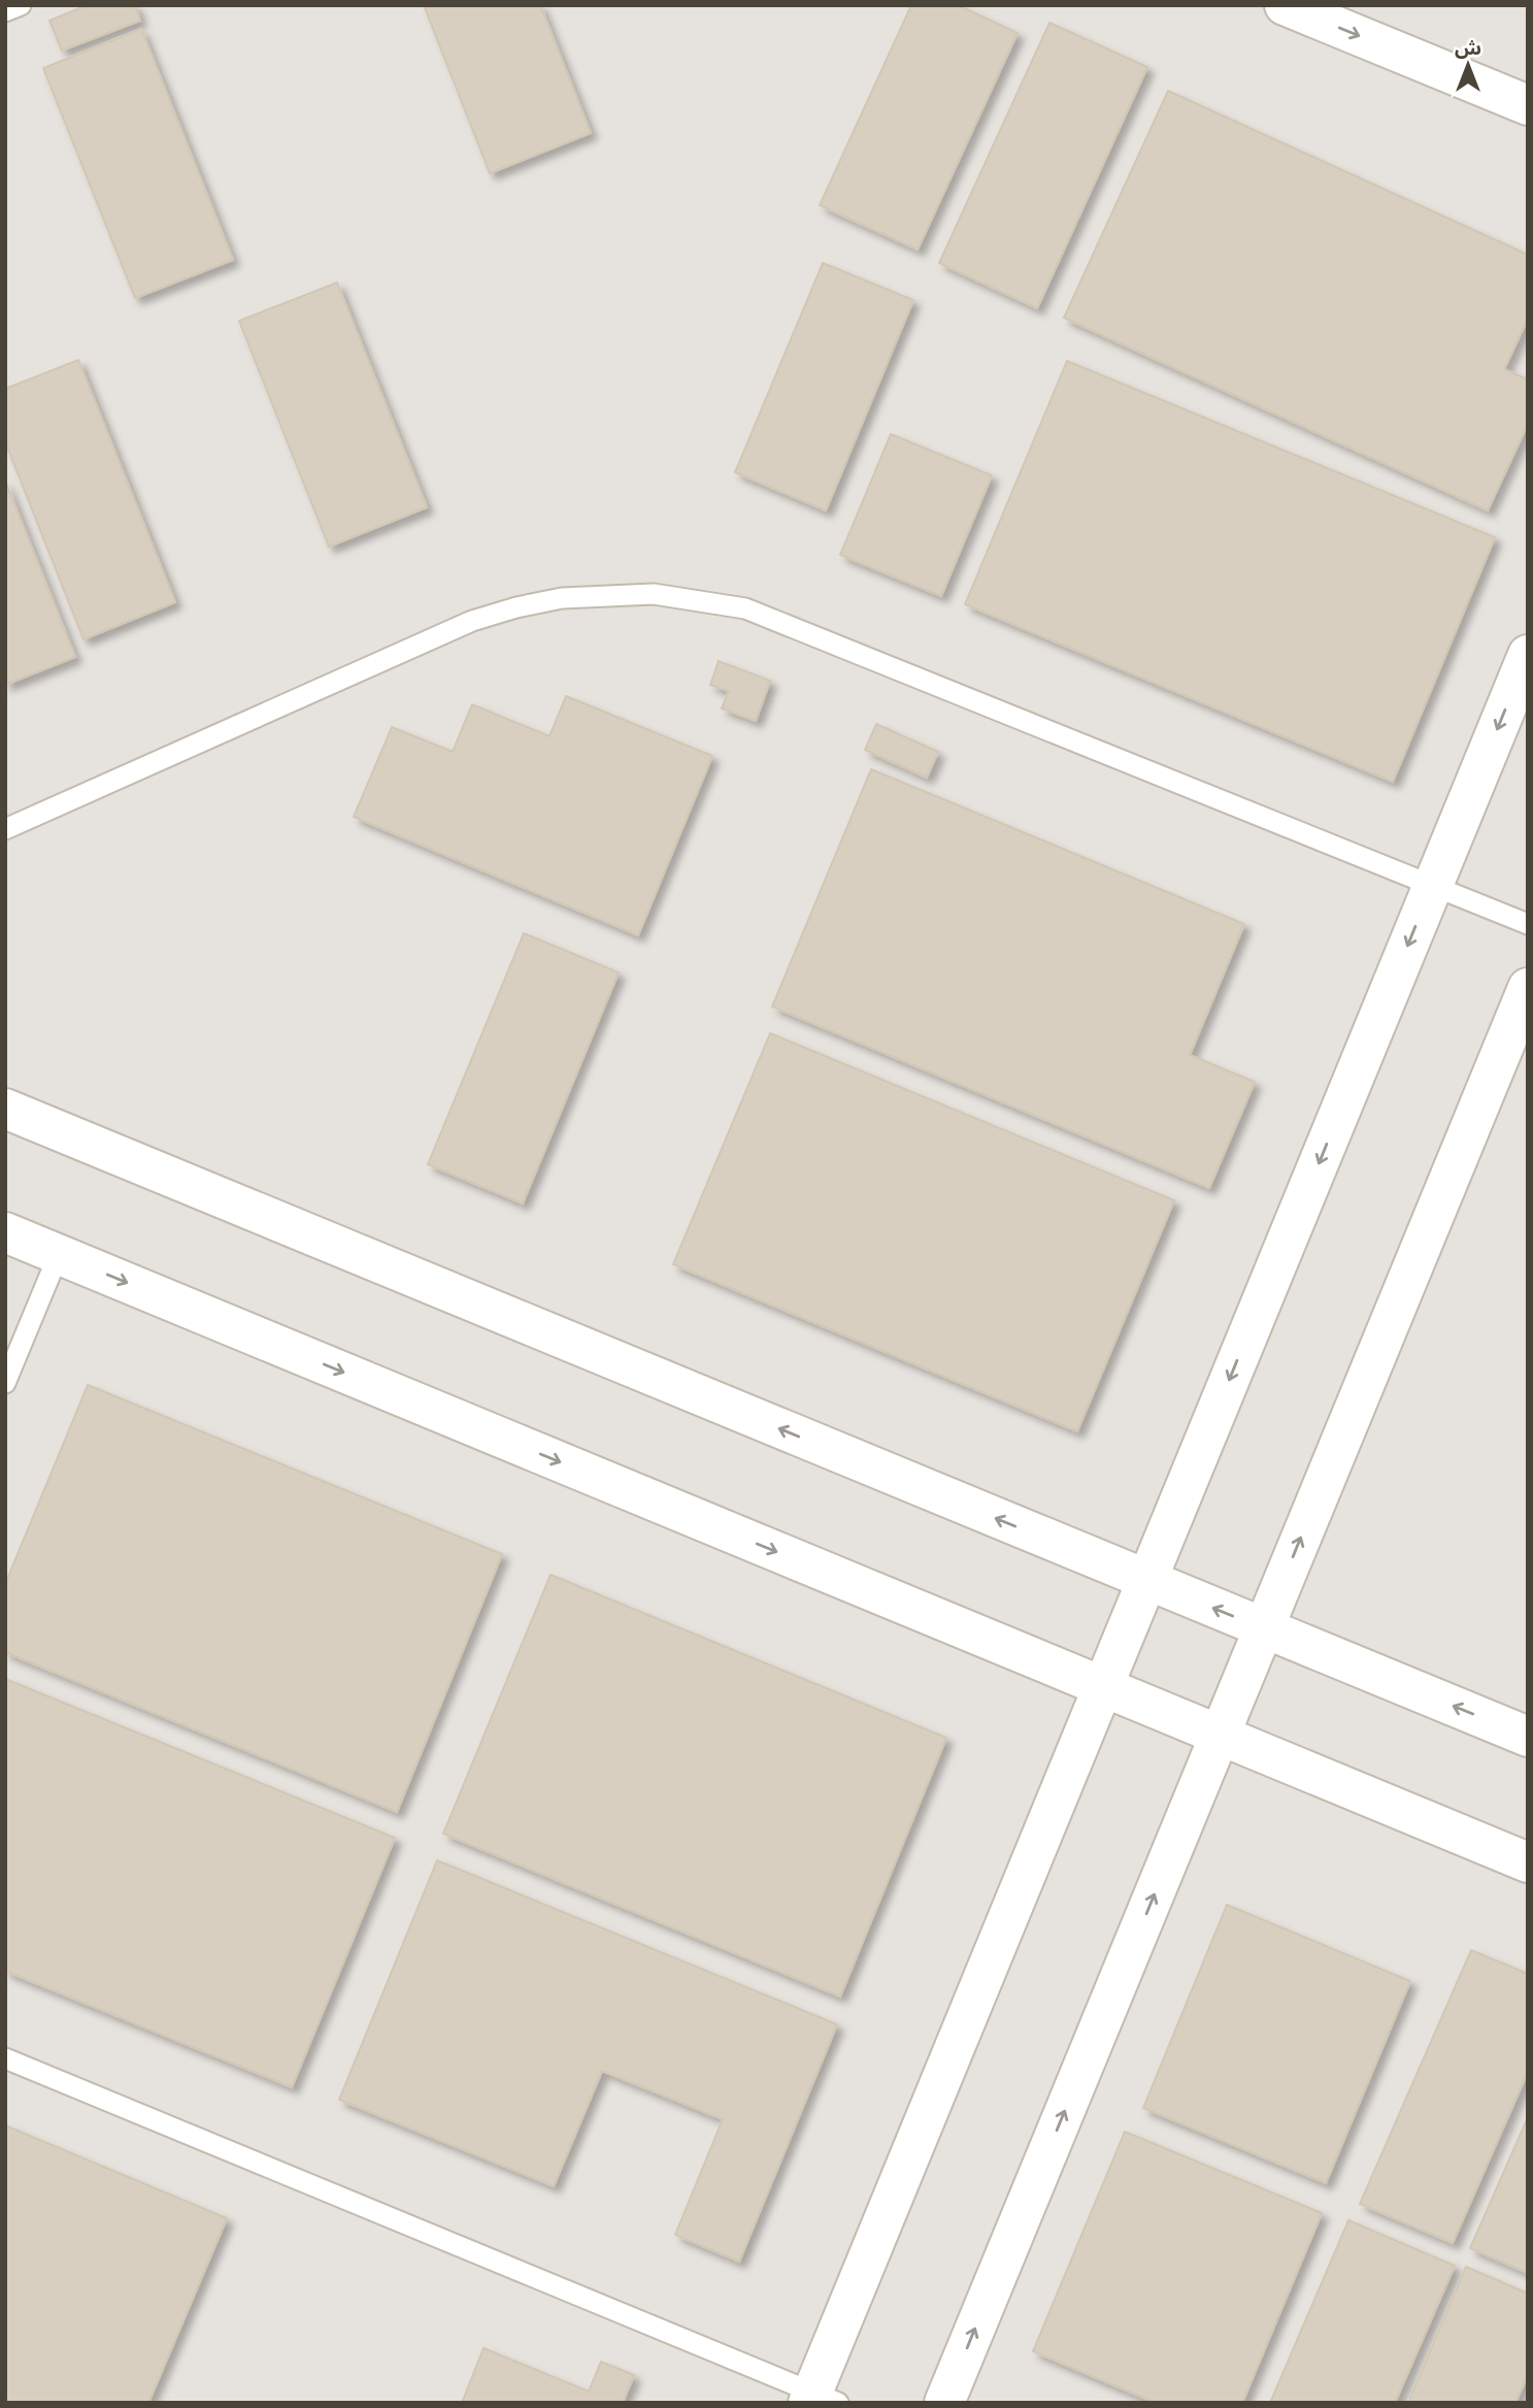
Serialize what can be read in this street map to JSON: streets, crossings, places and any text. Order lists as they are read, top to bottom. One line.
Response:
{"north":"top"}
